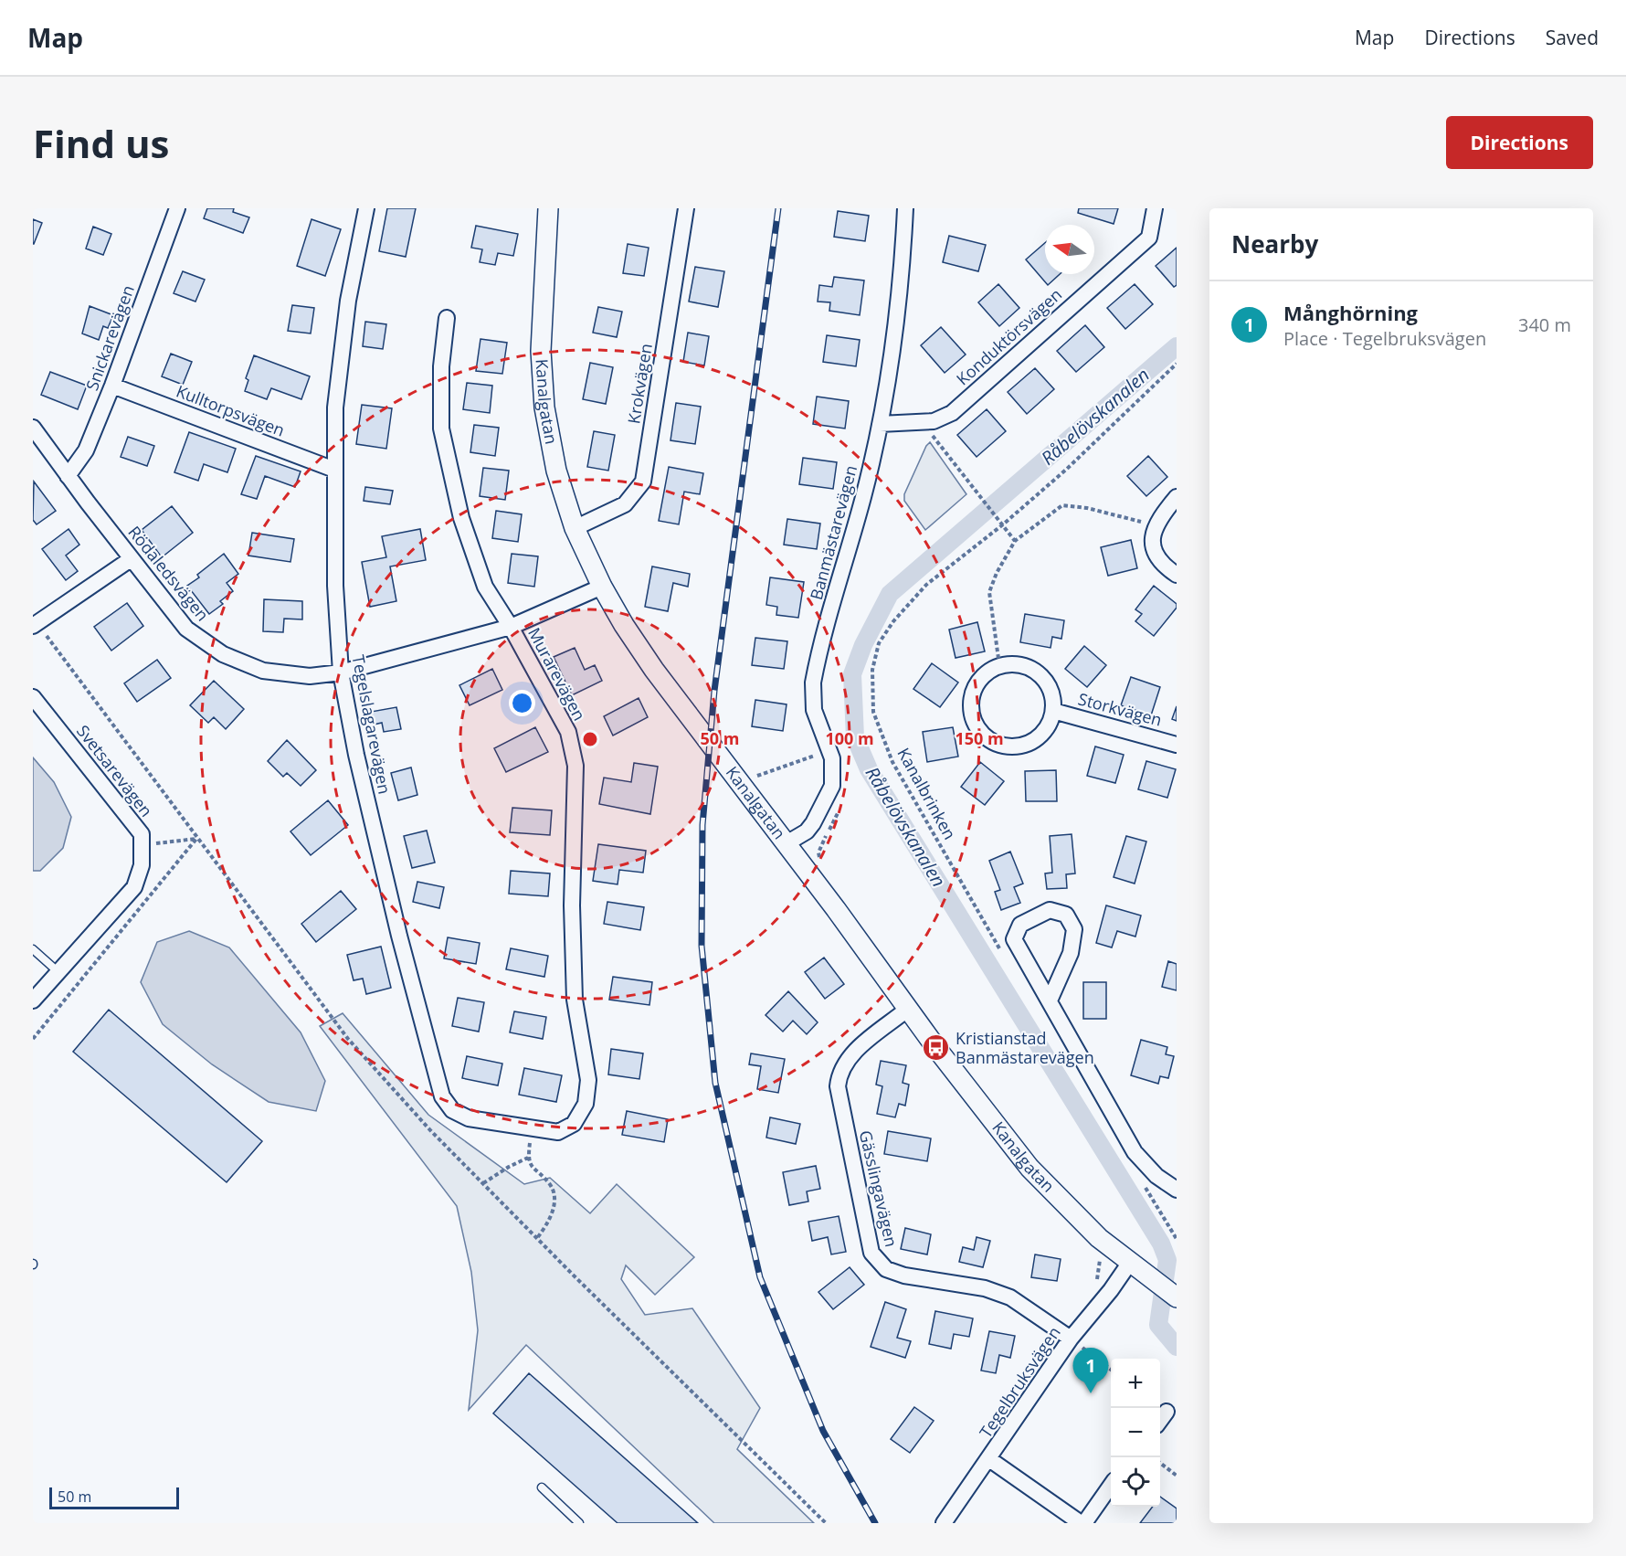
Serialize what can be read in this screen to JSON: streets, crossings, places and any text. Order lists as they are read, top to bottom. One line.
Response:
{"streets":{"street":["Konduktörsvägen","Snickarevägen","Krokvägen","Kanalgatan","Kulltorpsvägen","Banmästarevägen","Rödaledsvägen","Murarevägen","Storkvägen","Tegelslagarevägen","Svetsarevägen","Gässlingavägen","Tegelbruksvägen"],"path":["Kanalbrinken"]},"crossings":[["Konduktörsvägen","Banmästarevägen"],["Snickarevägen","Kulltorpsvägen"],["Snickarevägen","Rödaledsvägen"],["Krokvägen","Kanalgatan"],["Kanalgatan","Banmästarevägen"],["Kanalgatan","Rödaledsvägen"],["Kanalgatan","Gässlingavägen"],["Kanalgatan","Tegelbruksvägen"],["Kulltorpsvägen","Tegelslagarevägen"],["Rödaledsvägen","Murarevägen"],["Rödaledsvägen","Tegelslagarevägen"],["Murarevägen","Tegelslagarevägen"],["Gässlingavägen","Tegelbruksvägen"]],"water":["Råbelövskanalen"],"places":{"bus stop":["Kristianstad Banmästarevägen"]},"scale_bar":"50 m","north":"left","page":{"header":"Map","nav":["Map","Directions","Saved"],"buttons":"Directions","title":"Find us","heading":"Nearby","list":[{"mark":"1","name":"Månghörning","note":"Place · Tegelbruksvägen","value":"340 m"}],"pins":"1","map_buttons":["+","−"],"scale":"50 m"},"rings":["50 m","100 m","150 m"]}
